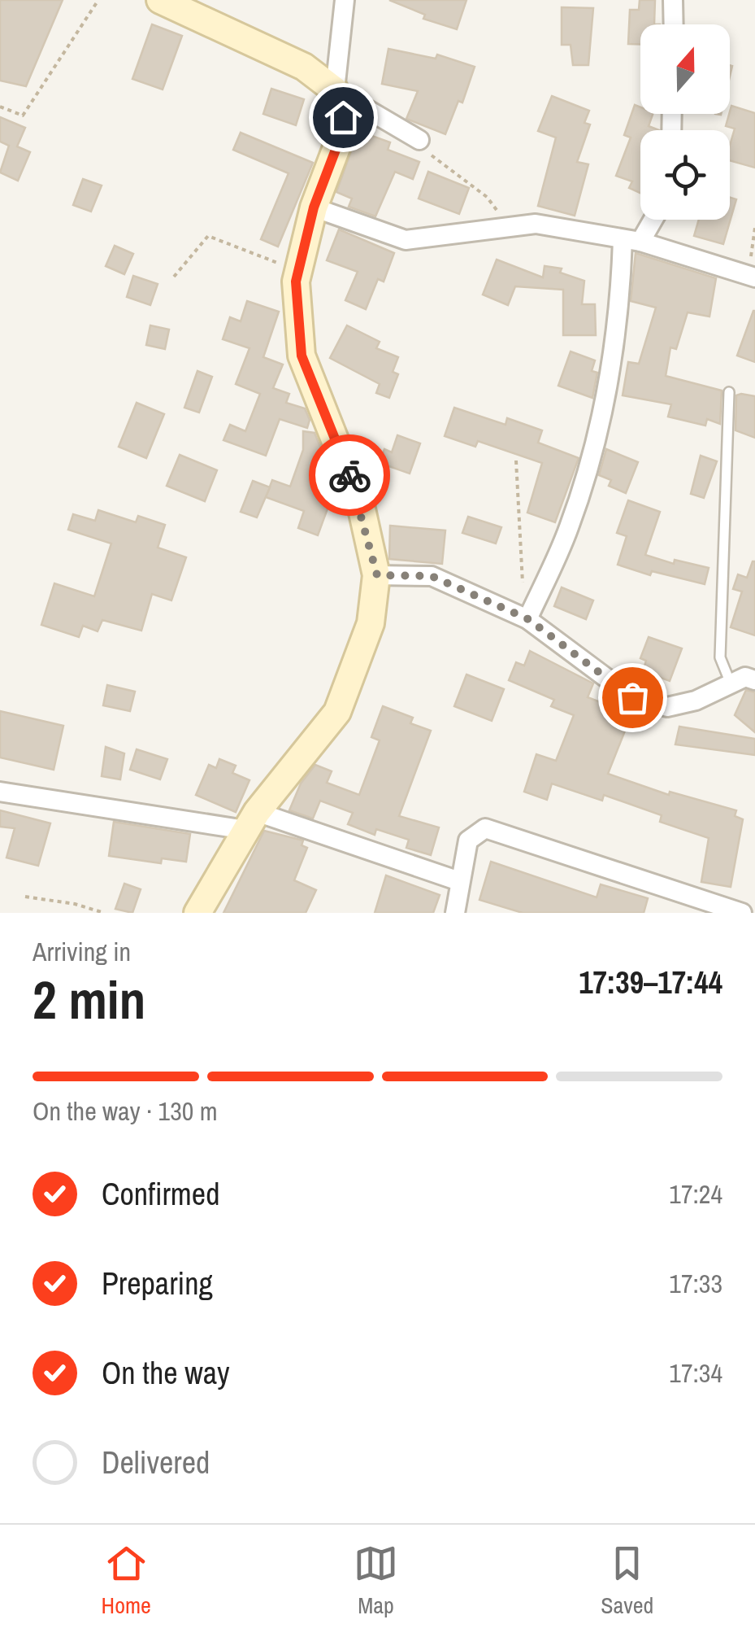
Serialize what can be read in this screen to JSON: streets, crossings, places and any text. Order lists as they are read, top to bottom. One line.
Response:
{"north":"top","page":{"heading":["2 min","Arriving in","17:39–17:44"],"bar":"On the way · 130 m","list":[["Confirmed","17:24"],["Preparing","17:33"],["On the way","17:34"],"Delivered"],"tabs":["Home","Map","Saved"]}}
